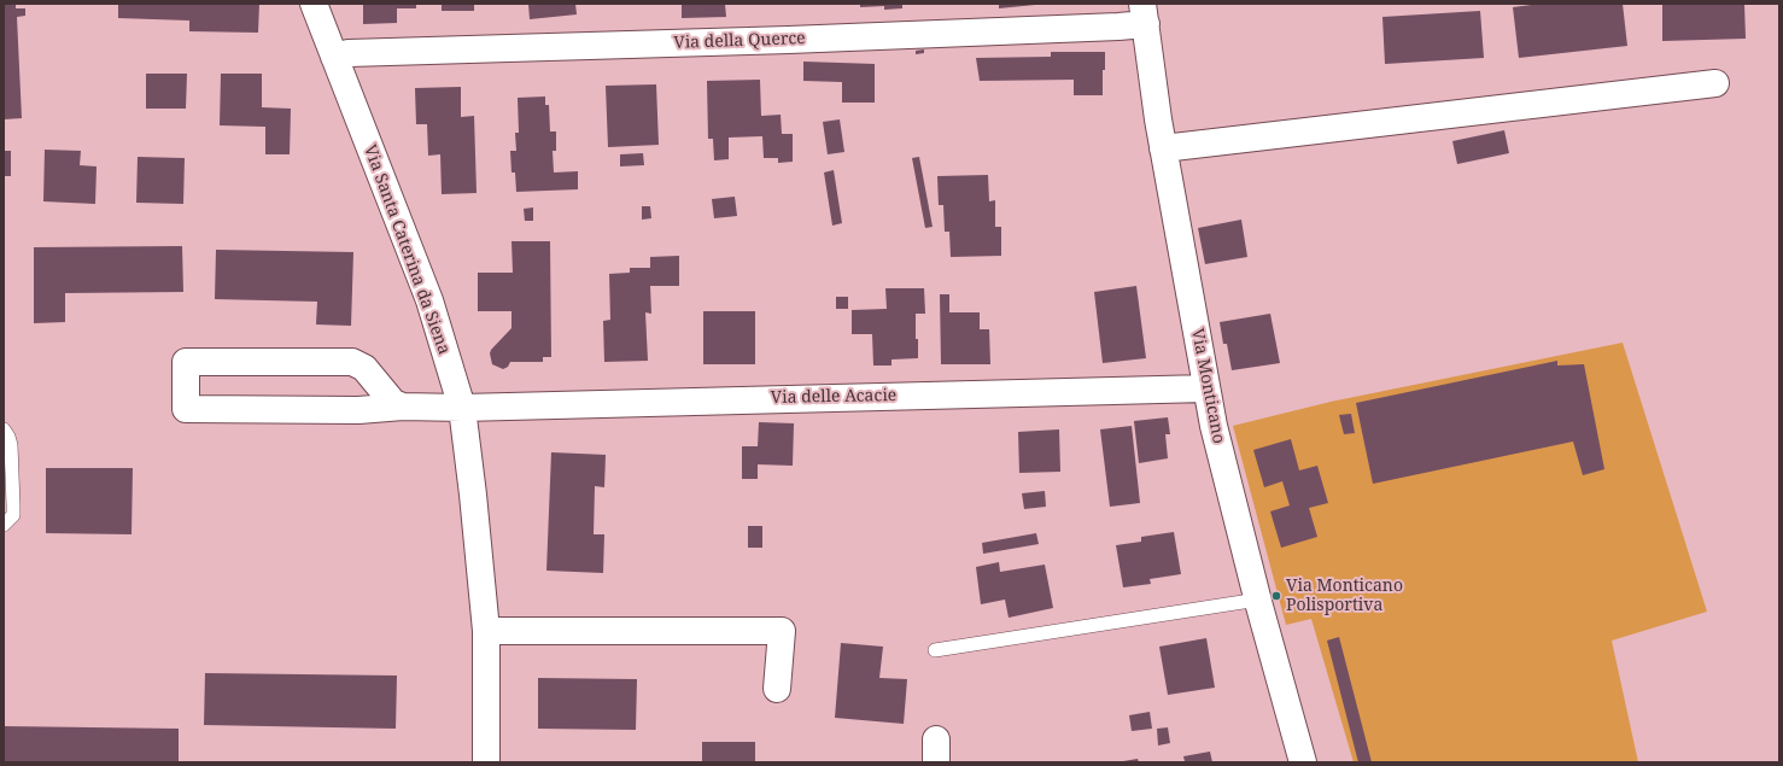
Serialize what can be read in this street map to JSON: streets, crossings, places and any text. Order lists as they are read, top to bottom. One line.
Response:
{"streets":{"street":["Via della Querce","Via Santa Caterina da Siena","Via Monticano","Via delle Acacie"]},"crossings":[["Via della Querce","Via Santa Caterina da Siena"],["Via della Querce","Via Monticano"],["Via Santa Caterina da Siena","Via delle Acacie"],["Via Monticano","Via delle Acacie"]],"places":["Via Monticano Polisportiva"]}
